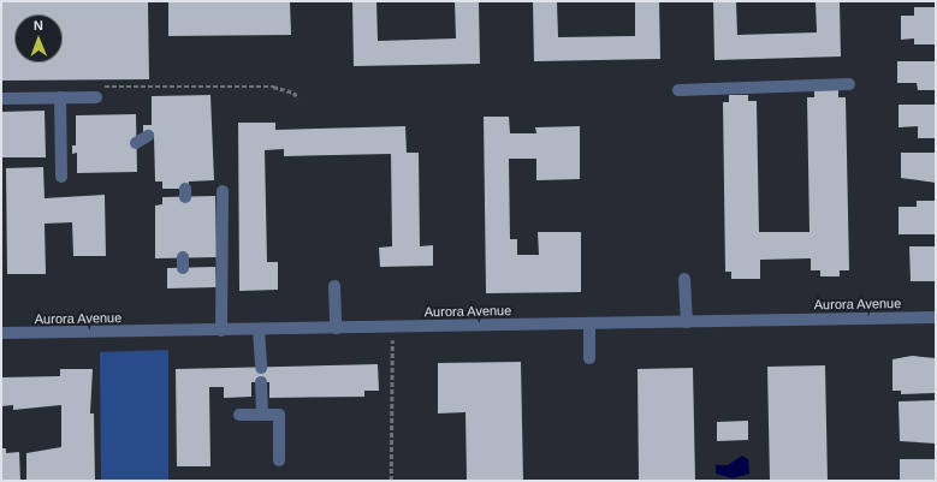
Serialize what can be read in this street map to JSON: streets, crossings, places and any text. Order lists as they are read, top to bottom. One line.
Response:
{"streets":{"street":["Aurora Avenue"]},"north":"top"}
